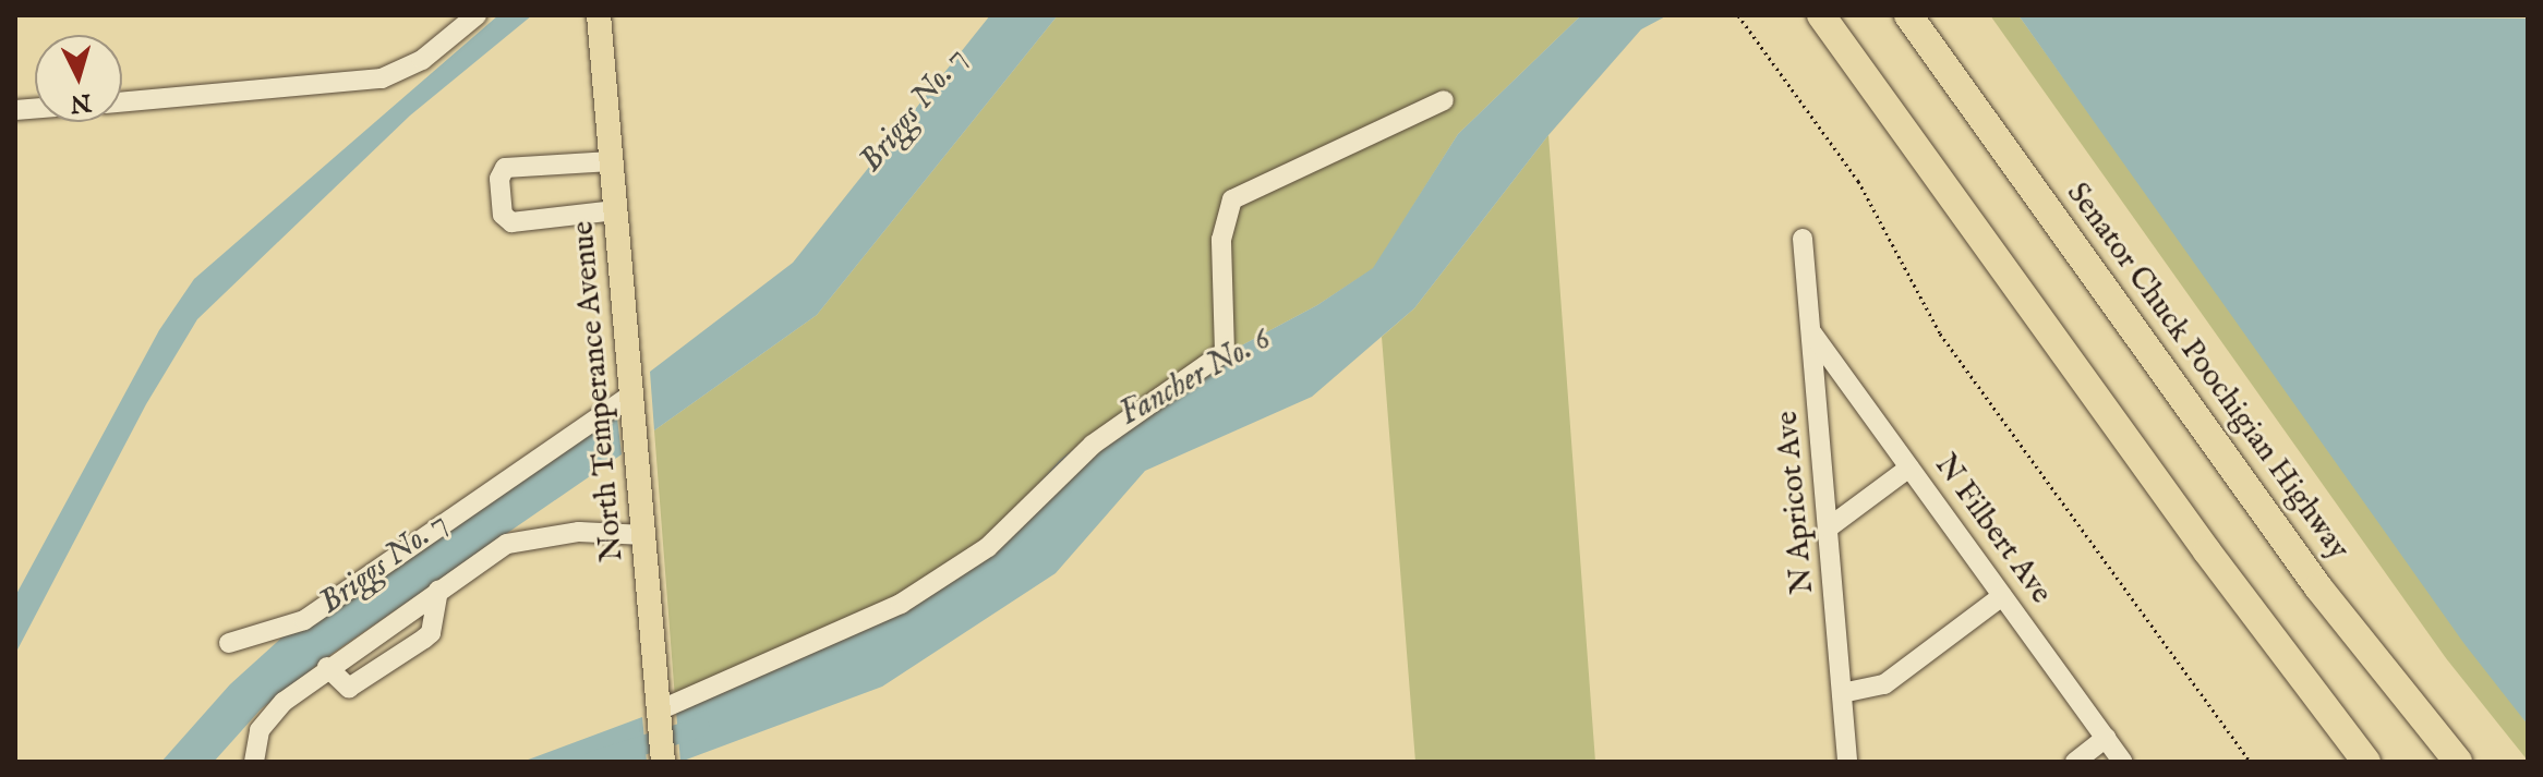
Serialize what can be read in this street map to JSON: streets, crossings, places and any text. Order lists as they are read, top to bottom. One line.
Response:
{"streets":{"highway":["Senator Chuck Poochigian Highway"],"main road":["North Temperance Avenue"],"street":["N Apricot Ave","N Filbert Ave"]},"crossings":[["N Apricot Ave","N Filbert Ave"]],"water":["Briggs No. 7","Fancher No. 6"],"north":"bottom"}
